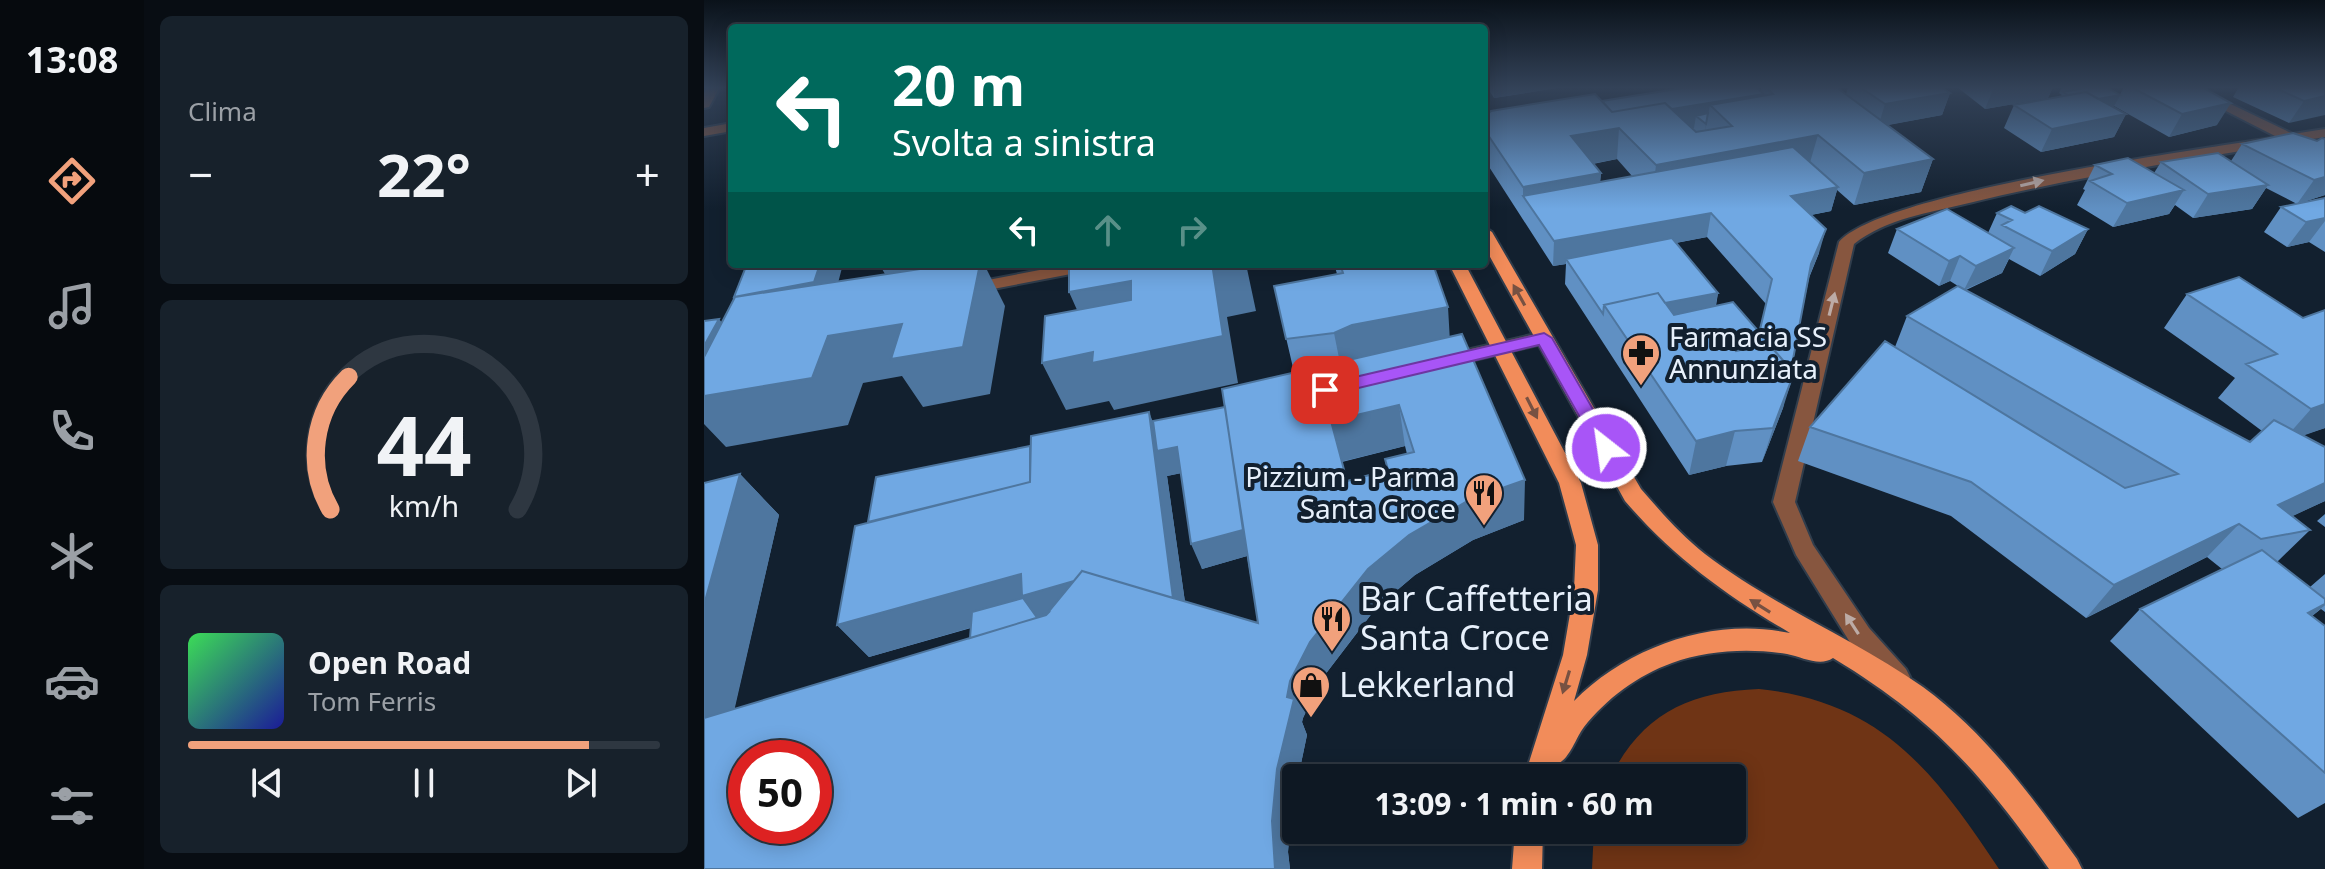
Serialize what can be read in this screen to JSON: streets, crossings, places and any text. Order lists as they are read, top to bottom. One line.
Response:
{"places":{"pharmacy":["Farmacia SS Annunziata"],"restaurant":["Pizzium - Parma Santa Croce","Bar Caffetteria Santa Croce"],"shop":["Lekkerland"]},"page":{"tabs":"13:08","tile":"Clima","turn":["20 m","Svolta a sinistra"],"heat":["−","22°","+"],"song":["Open Road","Tom Ferris"],"limit":"50","trip":"13:09 · 1 min · 60 m","gauge":["44","km/h"]}}
